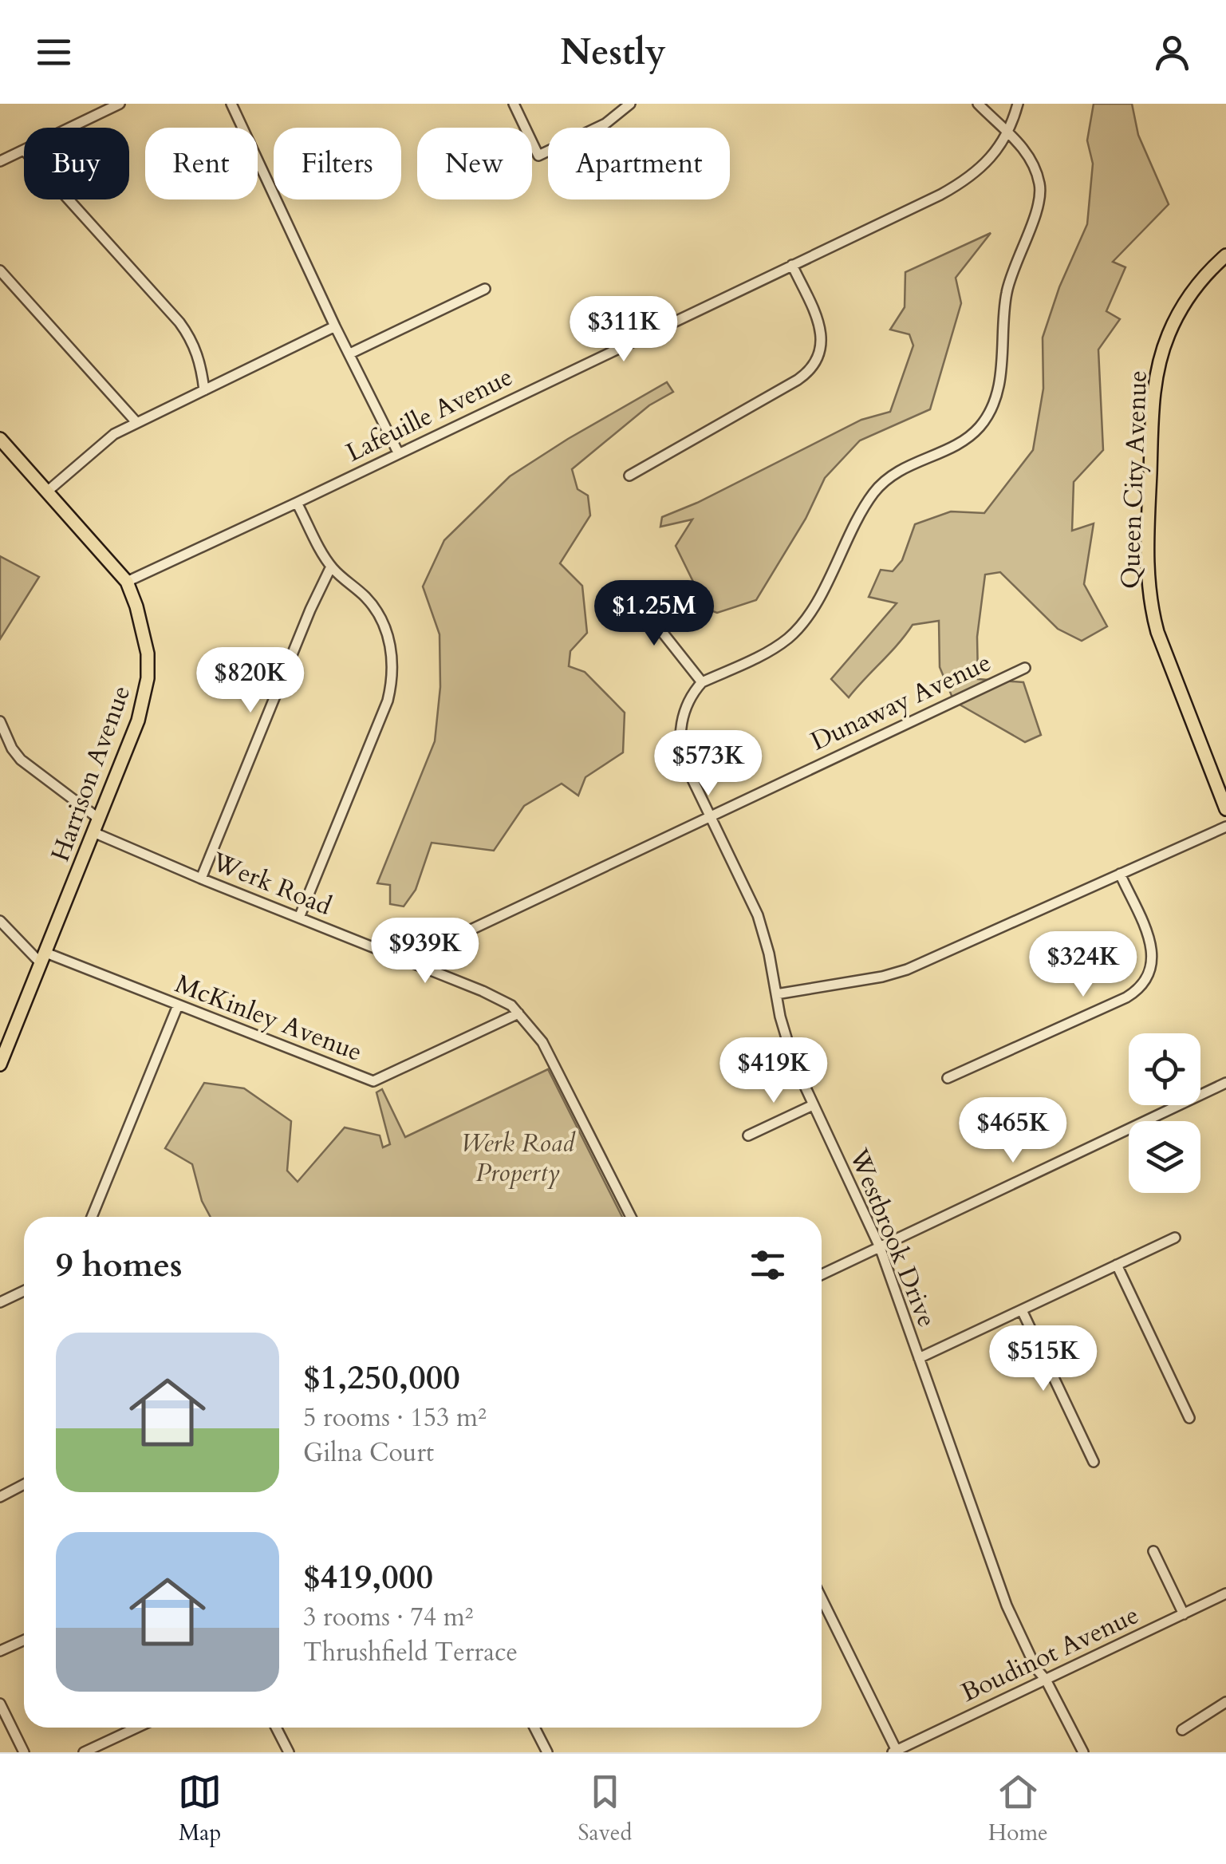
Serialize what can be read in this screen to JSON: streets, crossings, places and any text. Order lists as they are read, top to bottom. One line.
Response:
{"streets":{"main road":["Queen City Avenue","Harrison Avenue"],"street":["Lafeuille Avenue","Dunaway Avenue","Werk Road","McKinley Avenue","Westbrook Drive","Boudinot Avenue"]},"crossings":[["Lafeuille Avenue","Harrison Avenue"],["Dunaway Avenue","Werk Road"],["Dunaway Avenue","Westbrook Drive"],["Harrison Avenue","Werk Road"],["Harrison Avenue","McKinley Avenue"],["Werk Road","McKinley Avenue"],["Westbrook Drive","Boudinot Avenue"]],"parks":["Werk Road Property"],"page":{"header":"Nestly","chip":["Buy","Rent","Filters","New","Apartment"],"price":["$311K","$1.25M","$820K","$573K","$939K","$324K","$419K","$465K","$515K"],"heading":"9 homes","list":[{"name":"$1,250,000","note":"5 rooms · 153 m² · Gilna Court"},{"name":"$419,000","note":"3 rooms · 74 m² · Thrushfield Terrace"}],"tabs":["Map","Saved","Home"]}}
